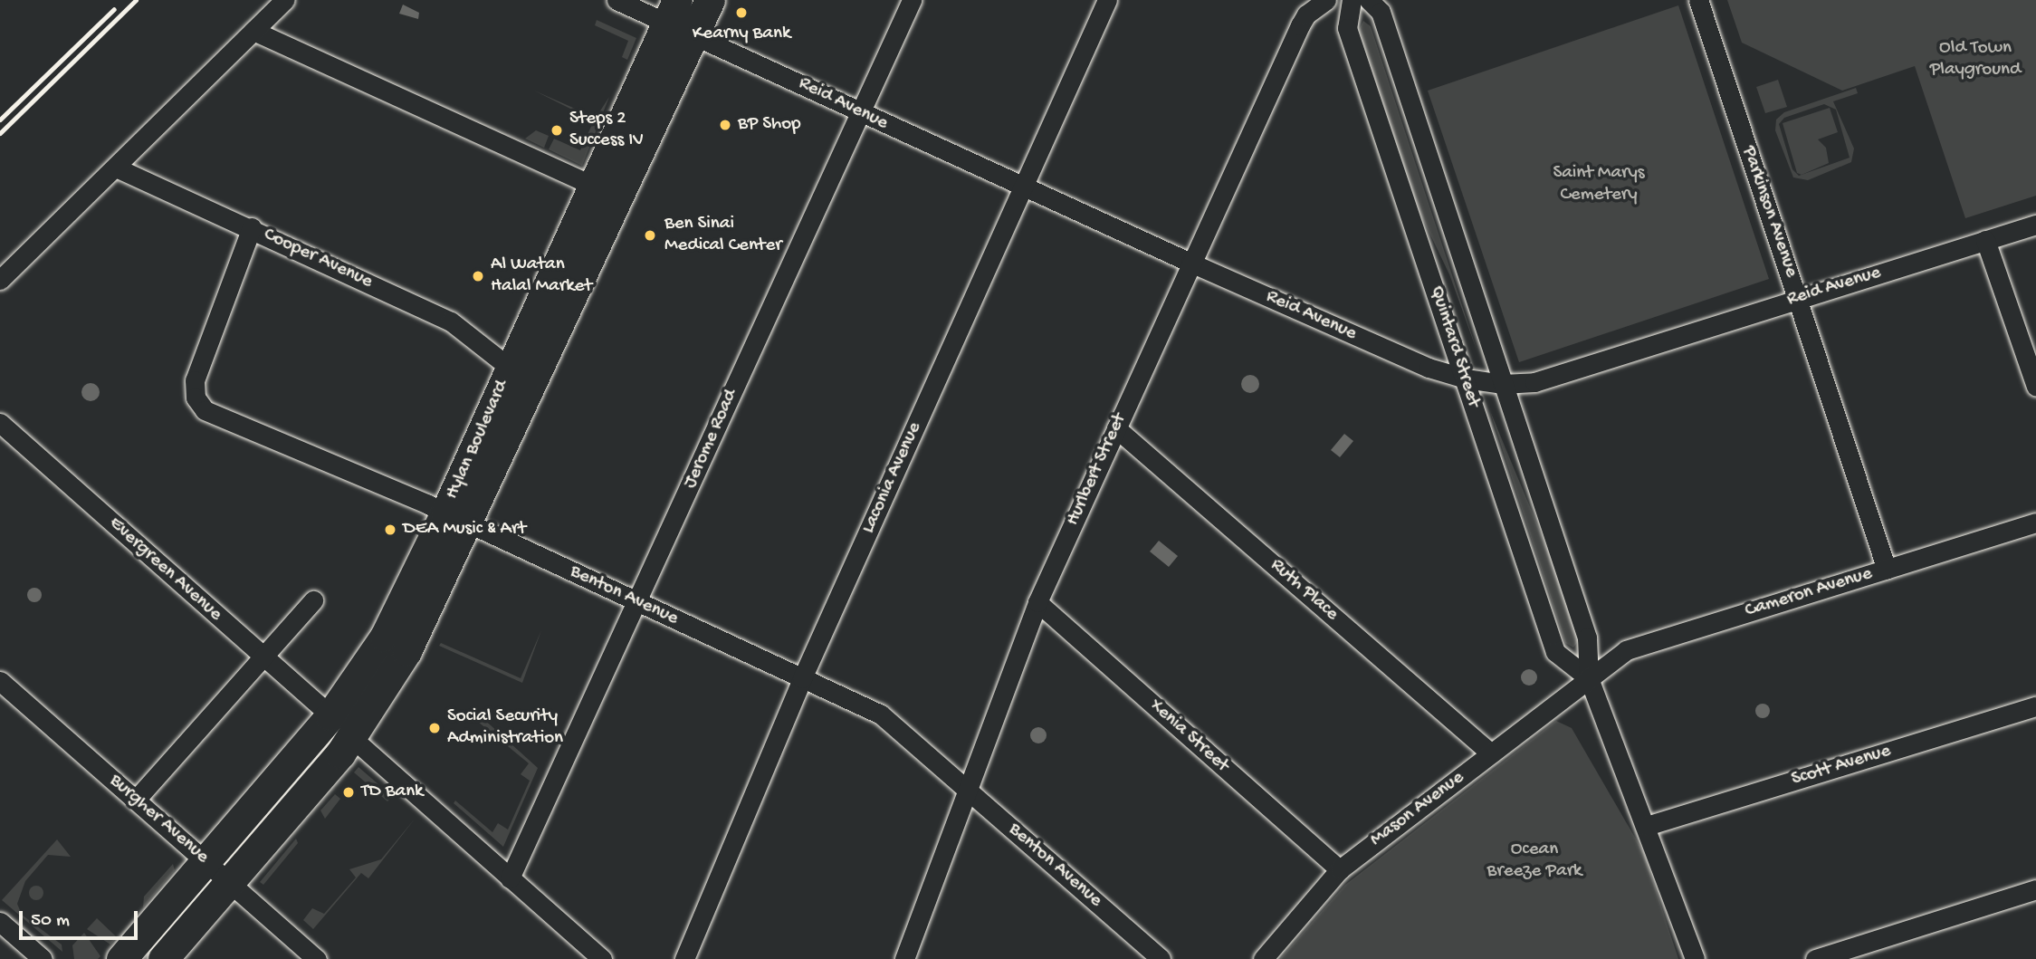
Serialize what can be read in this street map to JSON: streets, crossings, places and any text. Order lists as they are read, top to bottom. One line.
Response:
{"streets":{"main road":["Hylan Boulevard"],"street":["Reid Avenue","Parkinson Avenue","Cooper Avenue","Quintard Street","Jerome Road","Hurlbert Street","Laconia Avenue","Evergreen Avenue","Ruth Place","Cameron Avenue","Benton Avenue","Xenia Street","Scott Avenue","Mason Avenue","Burgher Avenue"]},"crossings":[["Reid Avenue","Parkinson Avenue"],["Reid Avenue","Quintard Street"],["Reid Avenue","Jerome Road"],["Reid Avenue","Hylan Boulevard"],["Reid Avenue","Hurlbert Street"],["Reid Avenue","Laconia Avenue"],["Parkinson Avenue","Cameron Avenue"],["Cooper Avenue","Hylan Boulevard"],["Cooper Avenue","Benton Avenue"],["Quintard Street","Cameron Avenue"],["Quintard Street","Scott Avenue"],["Quintard Street","Mason Avenue"],["Jerome Road","Benton Avenue"],["Hylan Boulevard","Evergreen Avenue"],["Hylan Boulevard","Benton Avenue"],["Hylan Boulevard","Burgher Avenue"],["Hurlbert Street","Ruth Place"],["Hurlbert Street","Benton Avenue"],["Hurlbert Street","Xenia Street"],["Laconia Avenue","Benton Avenue"],["Ruth Place","Mason Avenue"],["Cameron Avenue","Mason Avenue"],["Xenia Street","Mason Avenue"]],"parks":["Old Town Playground","Saint Marys Cemetery","Ocean Breeze Park"],"places":["Kearny Bank","BP Shop","Steps 2 Success IV","Ben Sinai Medical Center","Al Watan Halal Market","DEA Music & Art","Social Security Administration","TD Bank"],"scale_bar":"50 m"}
